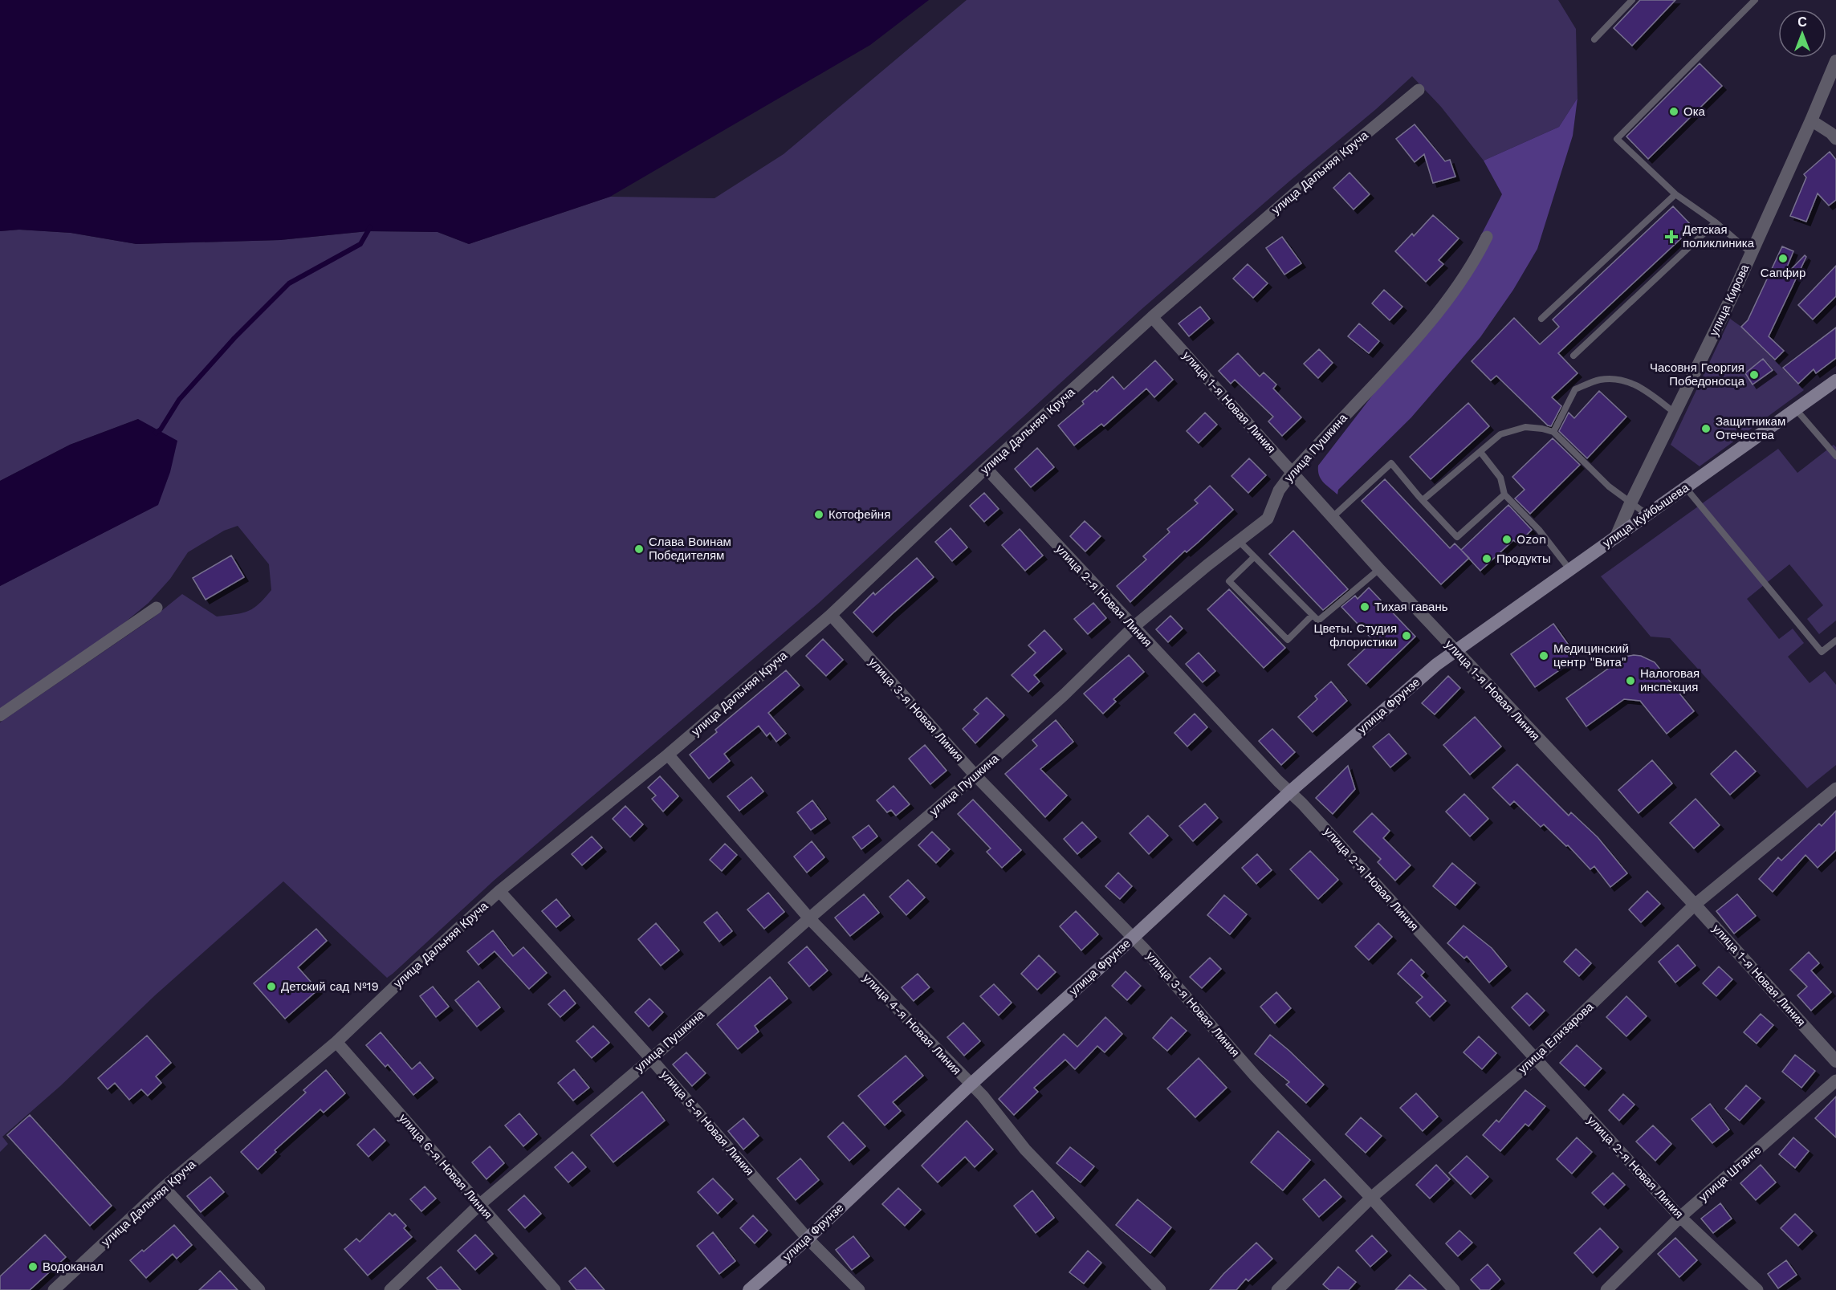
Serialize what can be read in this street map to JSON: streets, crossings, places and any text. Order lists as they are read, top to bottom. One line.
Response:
{"streets":{"main road":["улица Куйбышева","улица Фрунзе"],"street":["улица Дальняя Круча","улица Кирова","улица 1-я Новая Линия","улица Пушкина","улица 2-я Новая Линия","улица 3-я Новая Линия","улица 4-я Новая Линия","улица Елизарова","улица 5-я Новая Линия","улица 6-я Новая Линия","улица Штанге"]},"crossings":[["улица Дальняя Круча","улица 1-я Новая Линия"],["улица Дальняя Круча","улица 2-я Новая Линия"],["улица Дальняя Круча","улица 3-я Новая Линия"],["улица Дальняя Круча","улица 4-я Новая Линия"],["улица Дальняя Круча","улица 5-я Новая Линия"],["улица Дальняя Круча","улица 6-я Новая Линия"],["улица Кирова","улица Куйбышева"],["улица 1-я Новая Линия","улица Пушкина"],["улица 1-я Новая Линия","улица Куйбышева"],["улица 1-я Новая Линия","улица Фрунзе"],["улица 1-я Новая Линия","улица Елизарова"],["улица Пушкина","улица 2-я Новая Линия"],["улица Пушкина","улица 3-я Новая Линия"],["улица Пушкина","улица 4-я Новая Линия"],["улица Пушкина","улица 5-я Новая Линия"],["улица Пушкина","улица 6-я Новая Линия"],["улица Куйбышева","улица Фрунзе"],["улица 2-я Новая Линия","улица Фрунзе"],["улица 2-я Новая Линия","улица Елизарова"],["улица 2-я Новая Линия","улица Штанге"],["улица Фрунзе","улица 3-я Новая Линия"],["улица Фрунзе","улица 4-я Новая Линия"],["улица Фрунзе","улица 5-я Новая Линия"],["улица 3-я Новая Линия","улица Елизарова"]],"places":{"other":["Ока","Сапфир","Часовня Георгия Победоносца","Защитникам Отечества","Котофейня","Ozon","Слава Воинам Победителям","Продукты","Тихая гавань","Цветы. Студия флористики","Медицинский центр \"Вита\"","Налоговая инспекция","Детский сад №19","Водоканал"],"health":["Детская поликлиника"]},"north":"top"}
